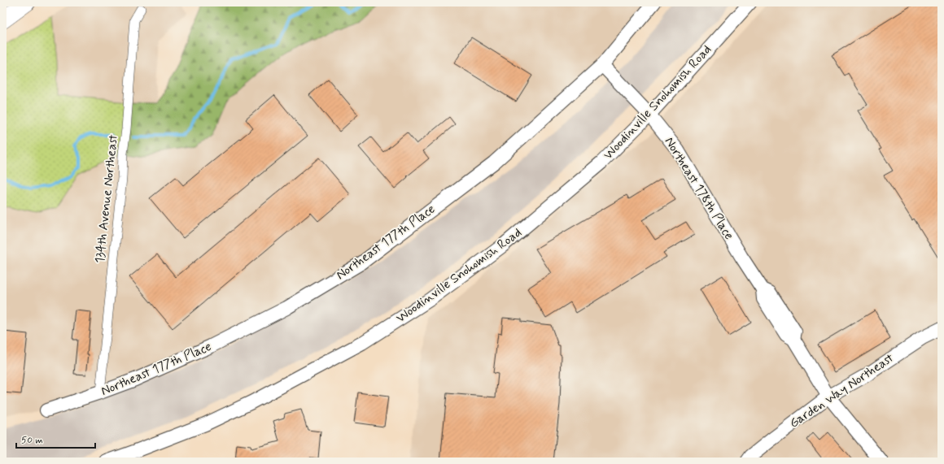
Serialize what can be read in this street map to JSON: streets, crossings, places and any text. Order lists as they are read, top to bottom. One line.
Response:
{"streets":{"street":["Woodinville Snohomish Road","Northeast 178th Place","134th Avenue Northeast","Northeast 177th Place","Garden Way Northeast"]},"crossings":[["Woodinville Snohomish Road","Northeast 178th Place"],["Northeast 178th Place","Northeast 177th Place"],["Northeast 178th Place","Garden Way Northeast"],["134th Avenue Northeast","Northeast 177th Place"]],"scale_bar":"50 m"}
